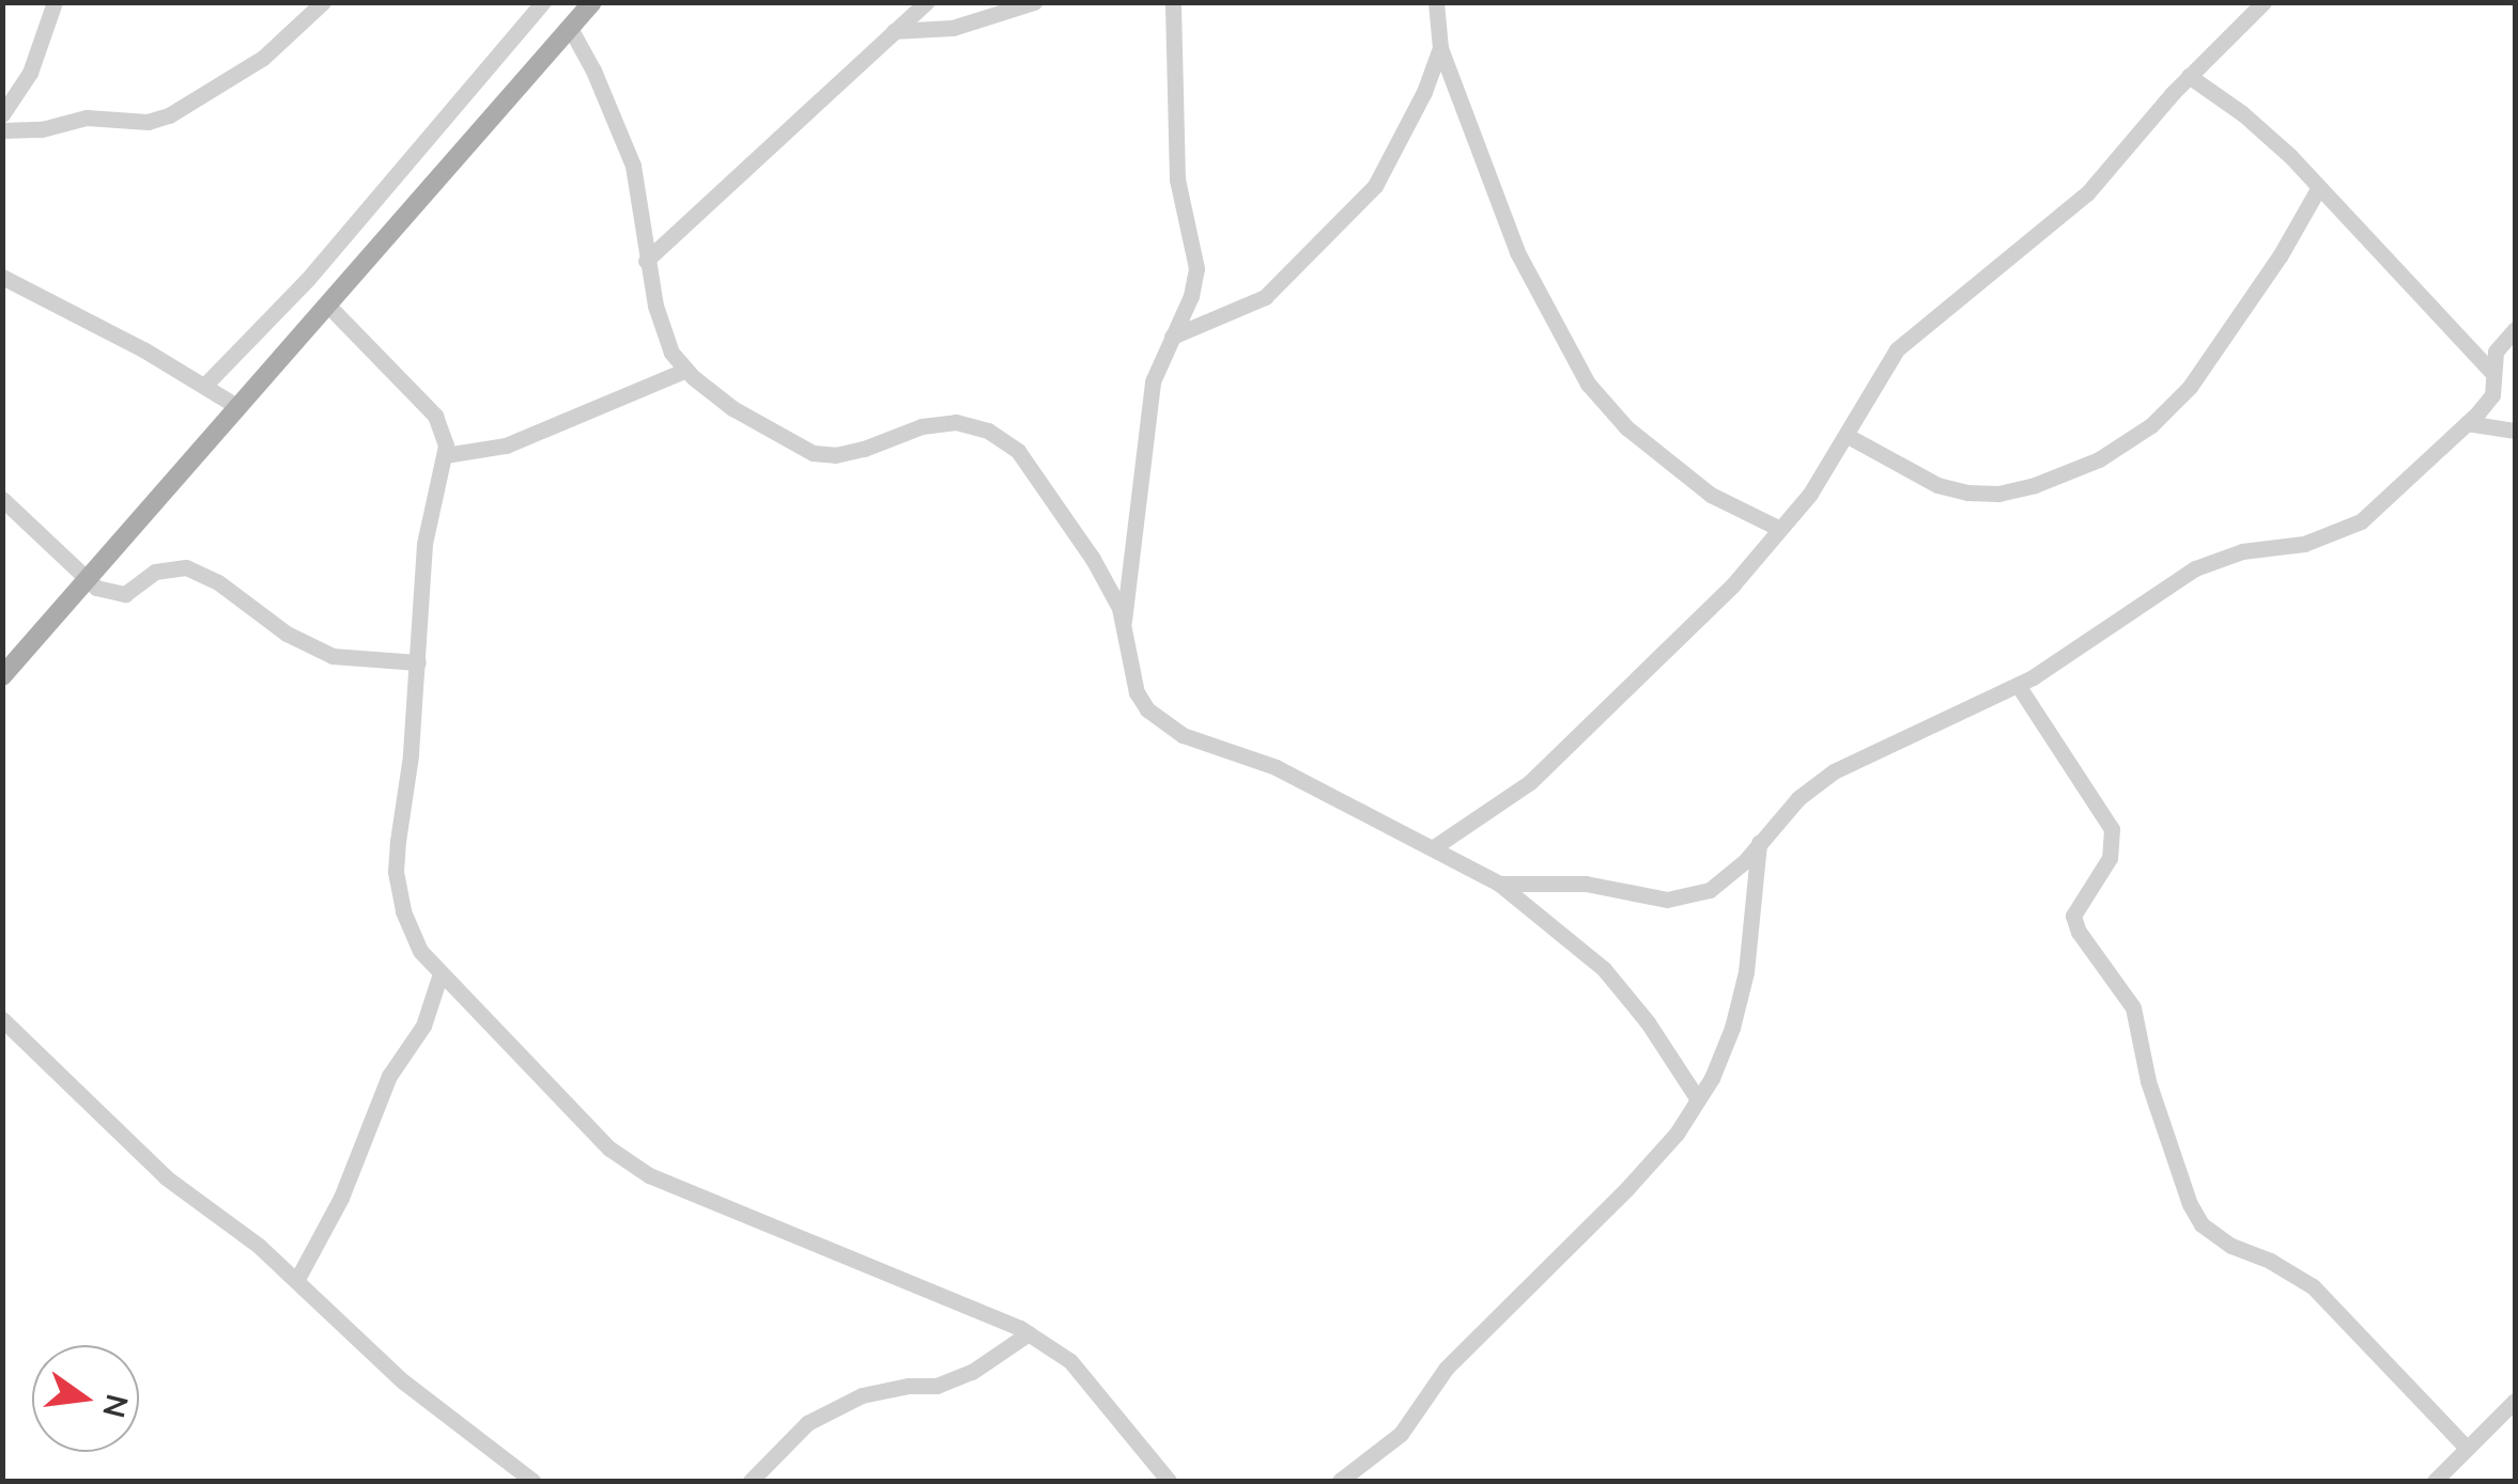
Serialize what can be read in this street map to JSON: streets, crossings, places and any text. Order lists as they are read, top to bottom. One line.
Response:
{"north":"right"}
